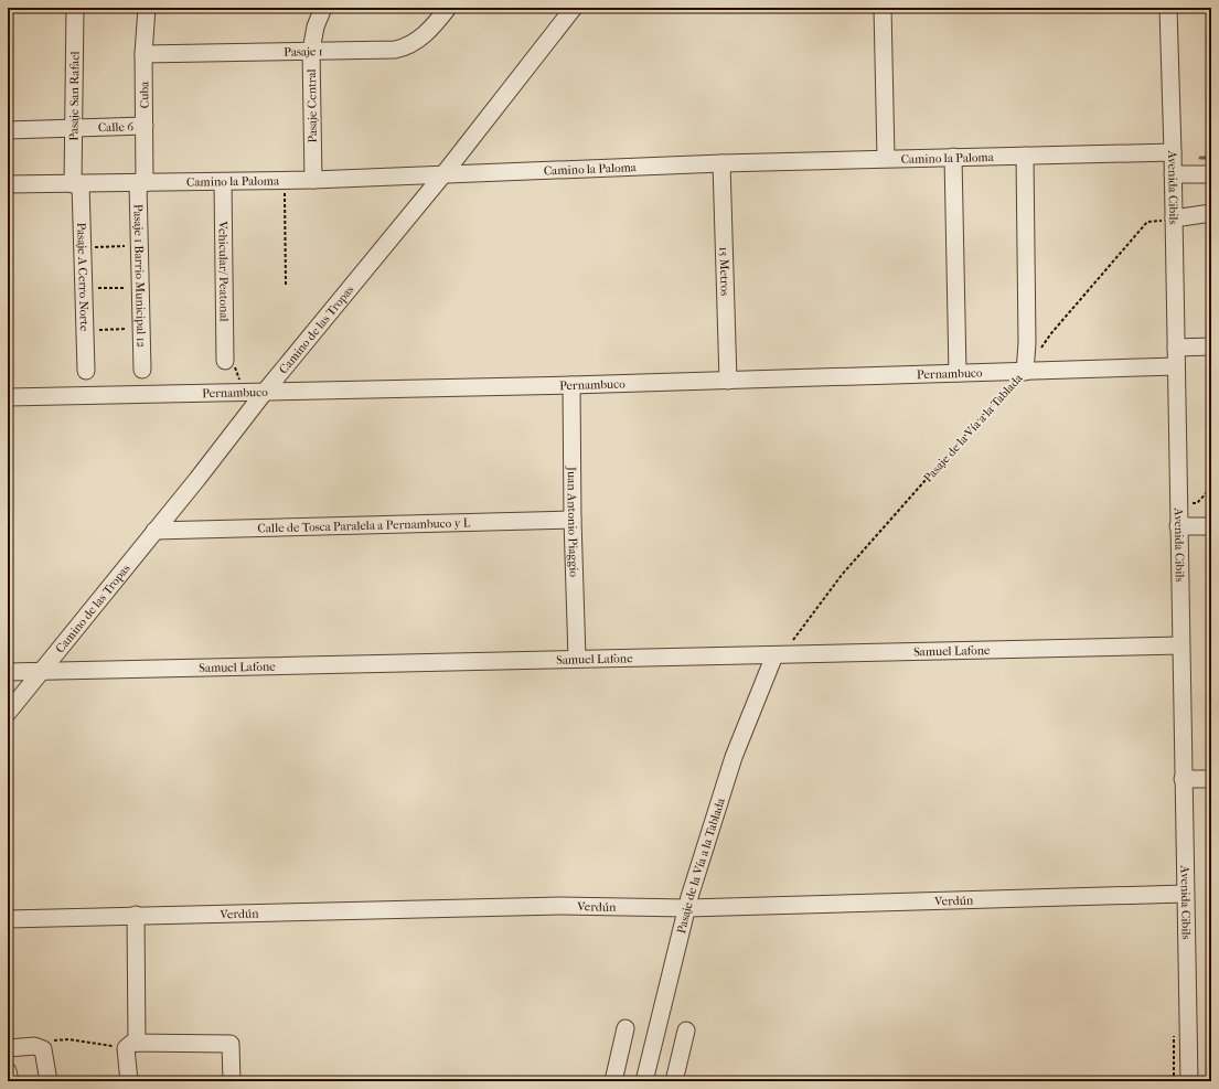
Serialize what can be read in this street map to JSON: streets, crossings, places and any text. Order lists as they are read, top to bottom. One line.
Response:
{"streets":{"street":["Pasaje 1","Cuba","Pasaje San Rafael","Pasaje Central","Calle 6","Camino la Paloma","Avenida Cibils","Vehicular/ Peatonal","15 Metros","Pasaje 1 Barrio Municipal 12","Pasaje A Cerro Norte","Camino de las Tropas","Pernambuco","Pasaje de la Vía a la Tablada","Juan Antonio Piaggio","Calle de Tosca Paralela a Pernambuco y L","Samuel Lafone","Verdún"]},"crossings":[["Pasaje 1","Cuba"],["Pasaje 1","Pasaje Central"],["Cuba","Calle 6"],["Cuba","Camino la Paloma"],["Cuba","Pasaje 1 Barrio Municipal 12"],["Pasaje San Rafael","Calle 6"],["Pasaje San Rafael","Camino la Paloma"],["Pasaje San Rafael","Pasaje A Cerro Norte"],["Pasaje Central","Camino la Paloma"],["Camino la Paloma","Avenida Cibils"],["Camino la Paloma","Vehicular/ Peatonal"],["Camino la Paloma","15 Metros"],["Camino la Paloma","Pasaje 1 Barrio Municipal 12"],["Camino la Paloma","Pasaje A Cerro Norte"],["Camino la Paloma","Camino de las Tropas"],["Avenida Cibils","Pernambuco"],["Avenida Cibils","Samuel Lafone"],["Avenida Cibils","Verdún"],["15 Metros","Pernambuco"],["Camino de las Tropas","Pernambuco"],["Camino de las Tropas","Calle de Tosca Paralela a Pernambuco y L"],["Camino de las Tropas","Samuel Lafone"],["Pernambuco","Pasaje de la Vía a la Tablada"],["Pernambuco","Juan Antonio Piaggio"],["Pasaje de la Vía a la Tablada","Samuel Lafone"],["Pasaje de la Vía a la Tablada","Verdún"],["Juan Antonio Piaggio","Calle de Tosca Paralela a Pernambuco y L"],["Juan Antonio Piaggio","Samuel Lafone"]]}
